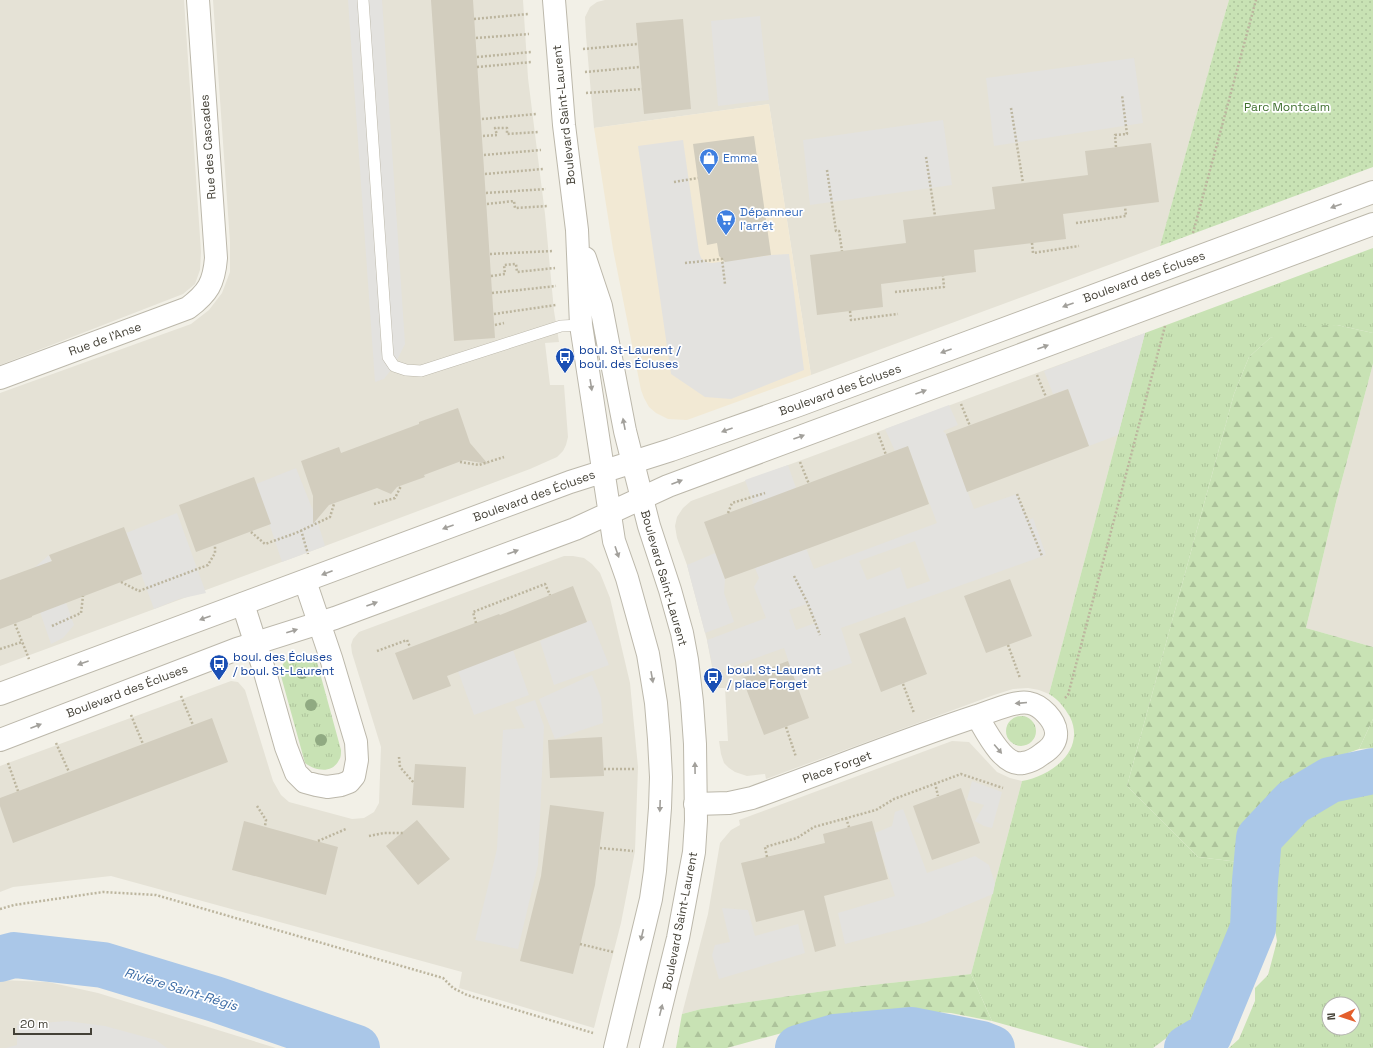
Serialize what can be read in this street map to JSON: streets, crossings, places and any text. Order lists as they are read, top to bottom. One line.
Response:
{"streets":{"street":["Boulevard Saint-Laurent","Rue des Cascades","Boulevard des Écluses","Rue de l'Anse","Place Forget"]},"crossings":[["Boulevard Saint-Laurent","Boulevard des Écluses"],["Boulevard Saint-Laurent","Place Forget"],["Rue des Cascades","Rue de l'Anse"]],"water":["Rivière Saint-Régis"],"parks":["Parc Montcalm"],"places":{"shop":["Emma"],"supermarket":["Dépanneur l'arrêt"],"bus stop":["boul. St-Laurent / boul. des Écluses","boul. des Écluses / boul. St-Laurent","boul. St-Laurent / place Forget"]},"scale_bar":"20 m","north":"left"}
